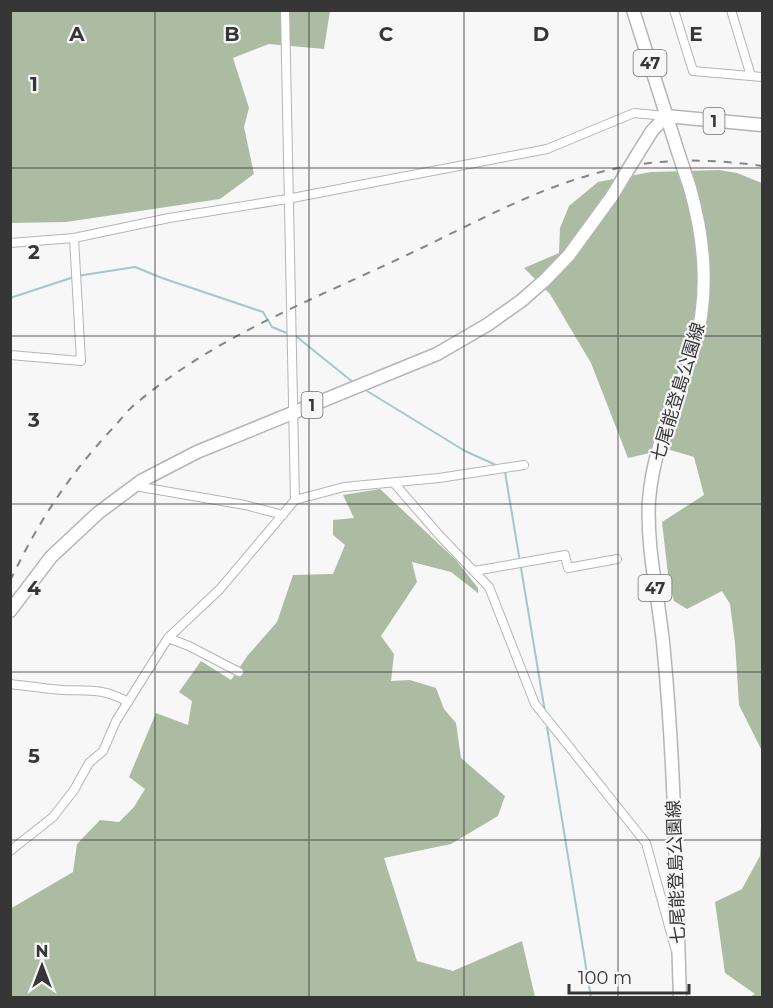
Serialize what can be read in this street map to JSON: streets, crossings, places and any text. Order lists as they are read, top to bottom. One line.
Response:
{"streets":{"main road":["47","1","七尾能登島公園線"]},"crossings":[["1","七尾能登島公園線"]],"scale_bar":"100 m","north":"top","grid":{"columns":["A","B","C","D","E"],"rows":["1","2","3","4","5"]}}
